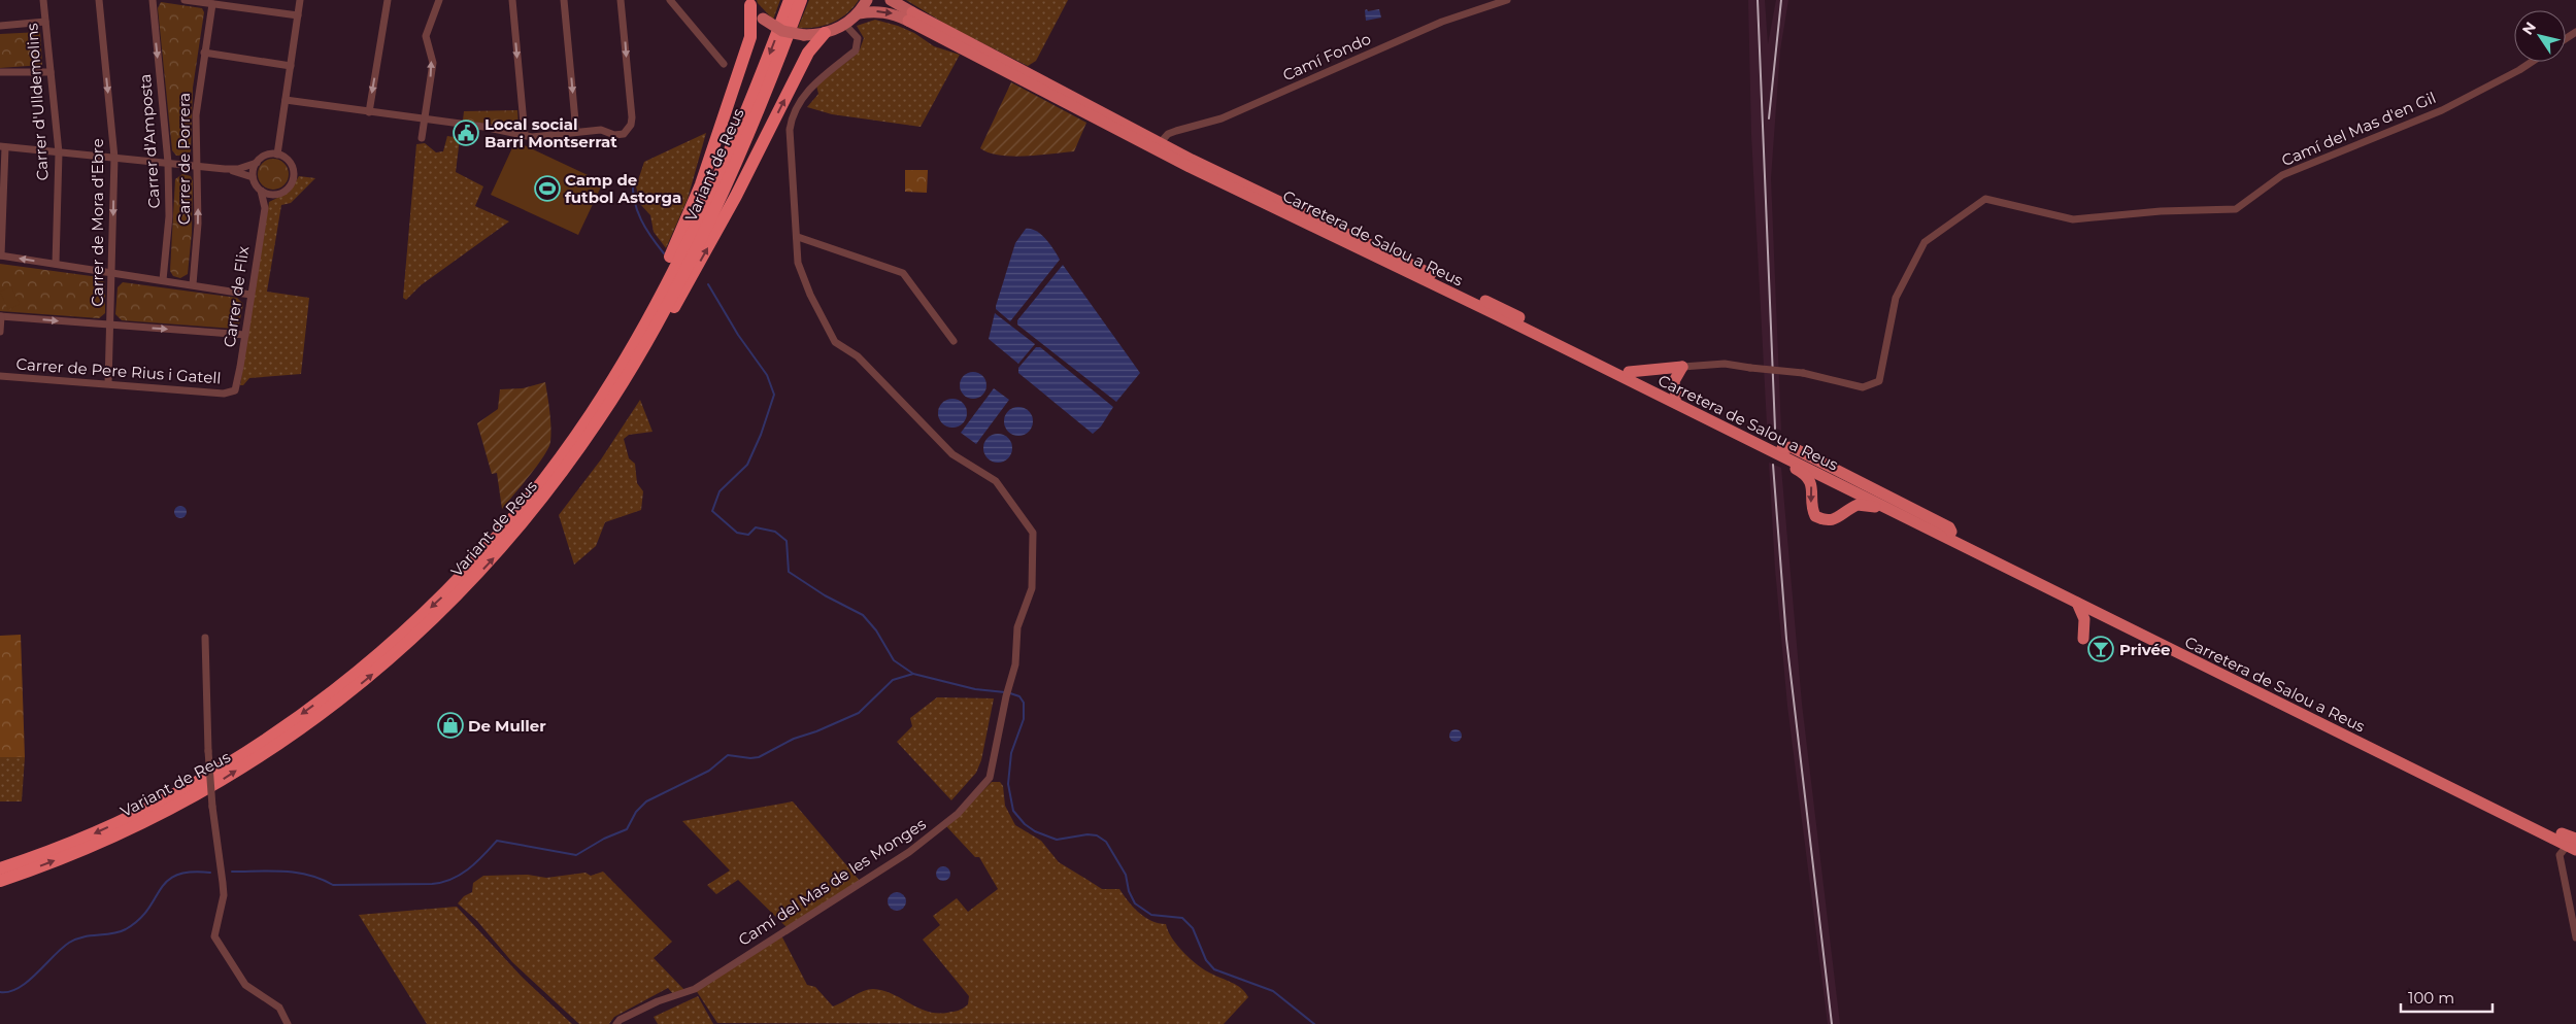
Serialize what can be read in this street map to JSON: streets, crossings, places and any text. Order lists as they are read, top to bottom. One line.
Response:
{"streets":{"highway":["Variant de Reus","Carretera de Salou a Reus"],"street":["Camí Fondo","Carrer d'Ulldemolins","Camí del Mas d'en Gil","Carrer d'Amposta","Carrer de Porrera","Carrer de Mora d'Ebre","Carrer de Flix","Carrer de Pere Rius i Gatell","Camí del Mas de les Monges"]},"crossings":[["Carrer de Mora d'Ebre","Carrer de Pere Rius i Gatell"],["Carrer de Flix","Carrer de Pere Rius i Gatell"]],"one_way":["Carrer d'Amposta","Carrer de Porrera","Carrer de Mora d'Ebre"],"places":{"public building":["Local social Barri Montserrat"],"sports":["Camp de futbol Astorga"],"bar":["Privée"],"shop":["De Muller"]},"scale_bar":"100 m","north":"top left"}
